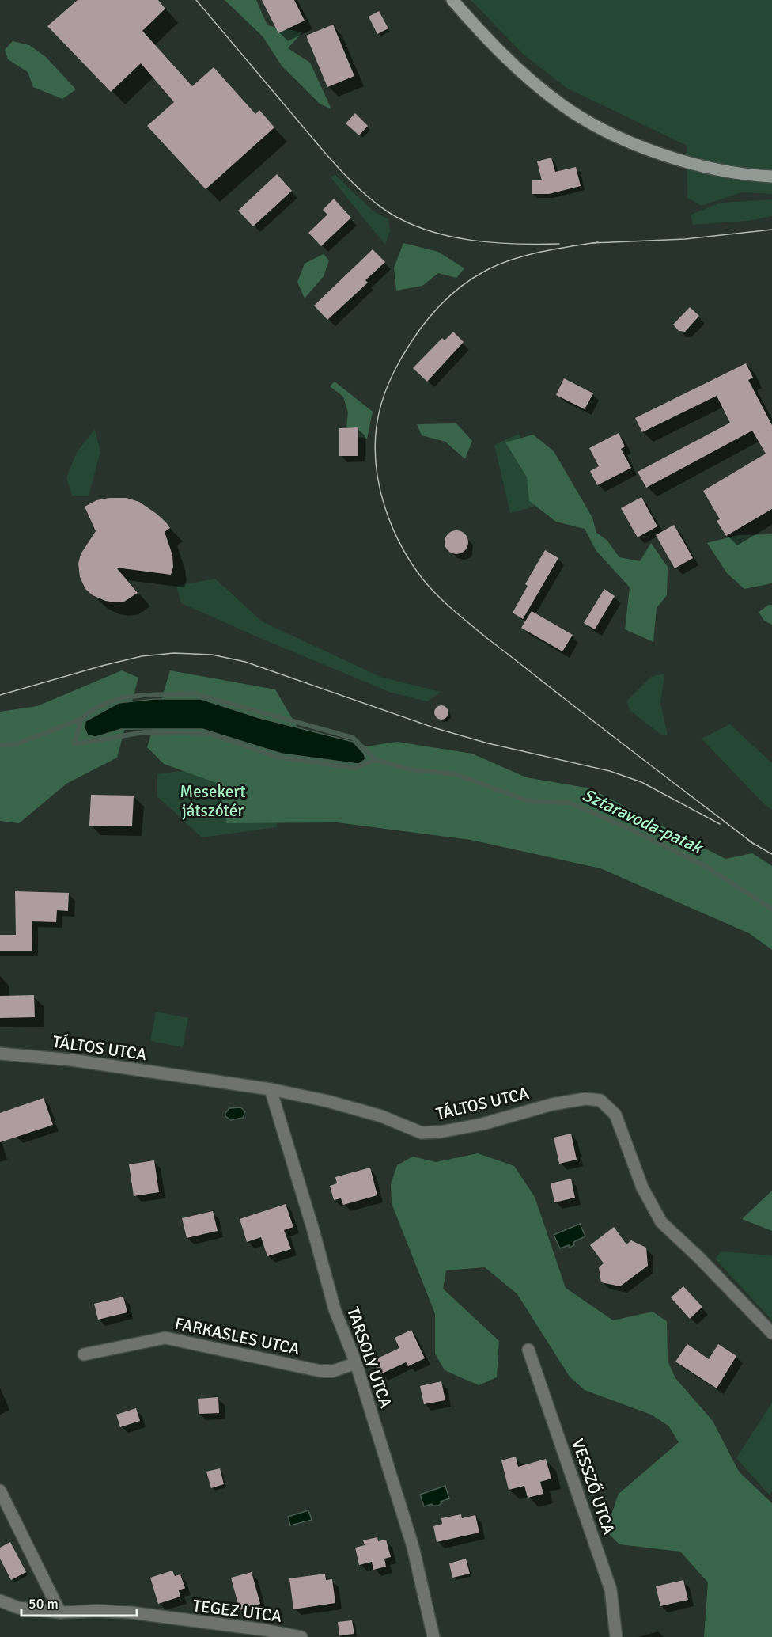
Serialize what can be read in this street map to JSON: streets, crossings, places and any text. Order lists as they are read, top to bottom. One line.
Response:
{"streets":{"street":["TÁLTOS UTCA","FARKASLES UTCA","TARSOLY UTCA","VESSZŐ UTCA","TEGEZ UTCA"]},"crossings":[["TÁLTOS UTCA","TARSOLY UTCA"],["FARKASLES UTCA","TARSOLY UTCA"]],"water":["Sztaravoda-patak"],"parks":["Mesekert játszótér"],"scale_bar":"50 m"}
